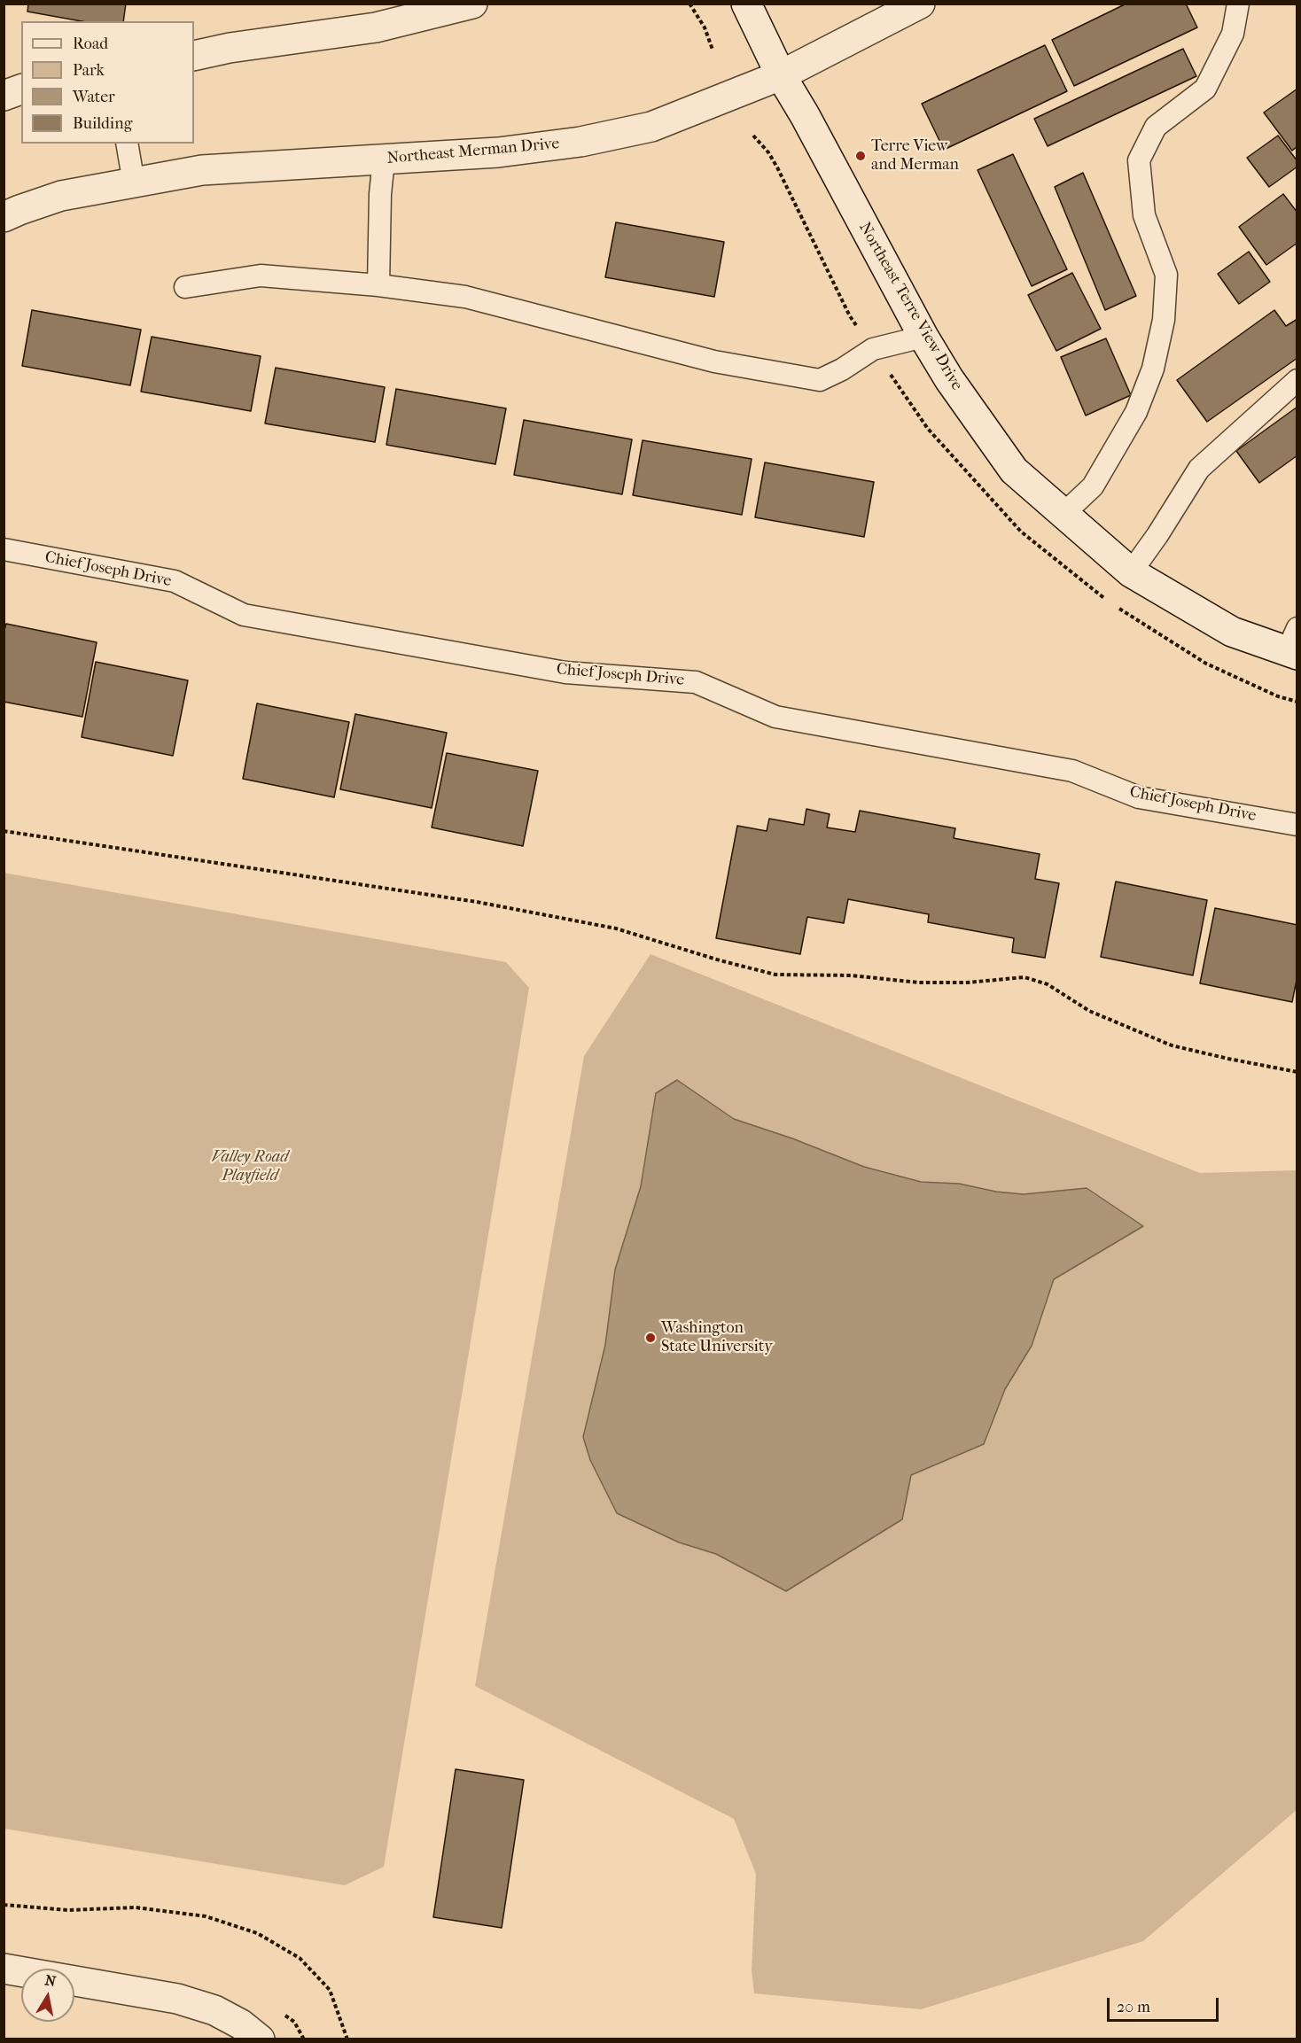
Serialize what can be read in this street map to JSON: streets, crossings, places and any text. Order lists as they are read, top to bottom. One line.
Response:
{"streets":{"street":["Northeast Merman Drive","Northeast Terre View Drive"],"lane":["Chief Joseph Drive"]},"crossings":[["Northeast Merman Drive","Northeast Terre View Drive"]],"parks":["Valley Road Playfield"],"places":["Terre View and Merman","Washington State University"],"legend":["Road","Park","Water","Building"],"scale_bar":"20 m","north":"top"}
